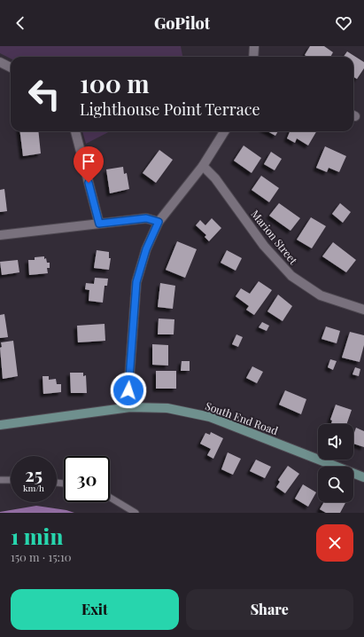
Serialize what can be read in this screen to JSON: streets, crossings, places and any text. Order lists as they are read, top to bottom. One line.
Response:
{"streets":{"main road":["South End Road"],"street":["Marion Street"]},"page":{"header":"GoPilot","turn":["100 m","Lighthouse Point Terrace"],"speed":"25 km/h","limit":"30","heading":["1 min","150 m · 15:10"],"buttons":["Exit","Share"]}}
